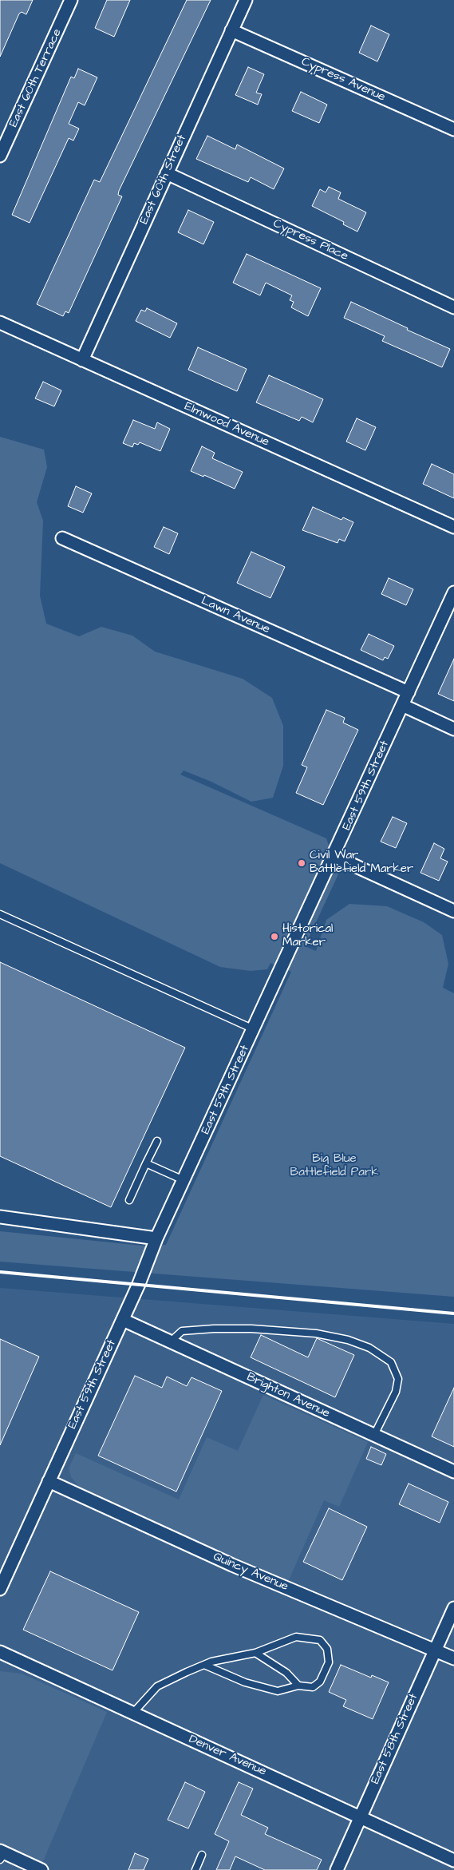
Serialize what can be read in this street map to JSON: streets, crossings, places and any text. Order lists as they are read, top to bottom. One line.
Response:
{"streets":{"street":["East 60th Terrace","Cypress Avenue","East 60th Street","Cypress Place","Elmwood Avenue","Lawn Avenue","East 59th Street","Brighton Avenue","Quincy Avenue","East 58th Street","Denver Avenue"]},"crossings":[["Cypress Avenue","East 60th Street"],["East 60th Street","Cypress Place"],["East 60th Street","Elmwood Avenue"],["Lawn Avenue","East 59th Street"],["East 59th Street","Brighton Avenue"],["East 59th Street","Quincy Avenue"],["Quincy Avenue","East 58th Street"],["East 58th Street","Denver Avenue"]],"parks":["Big Blue Battlefield Park"],"places":["Civil War Battlefield Marker","Historical Marker"]}
